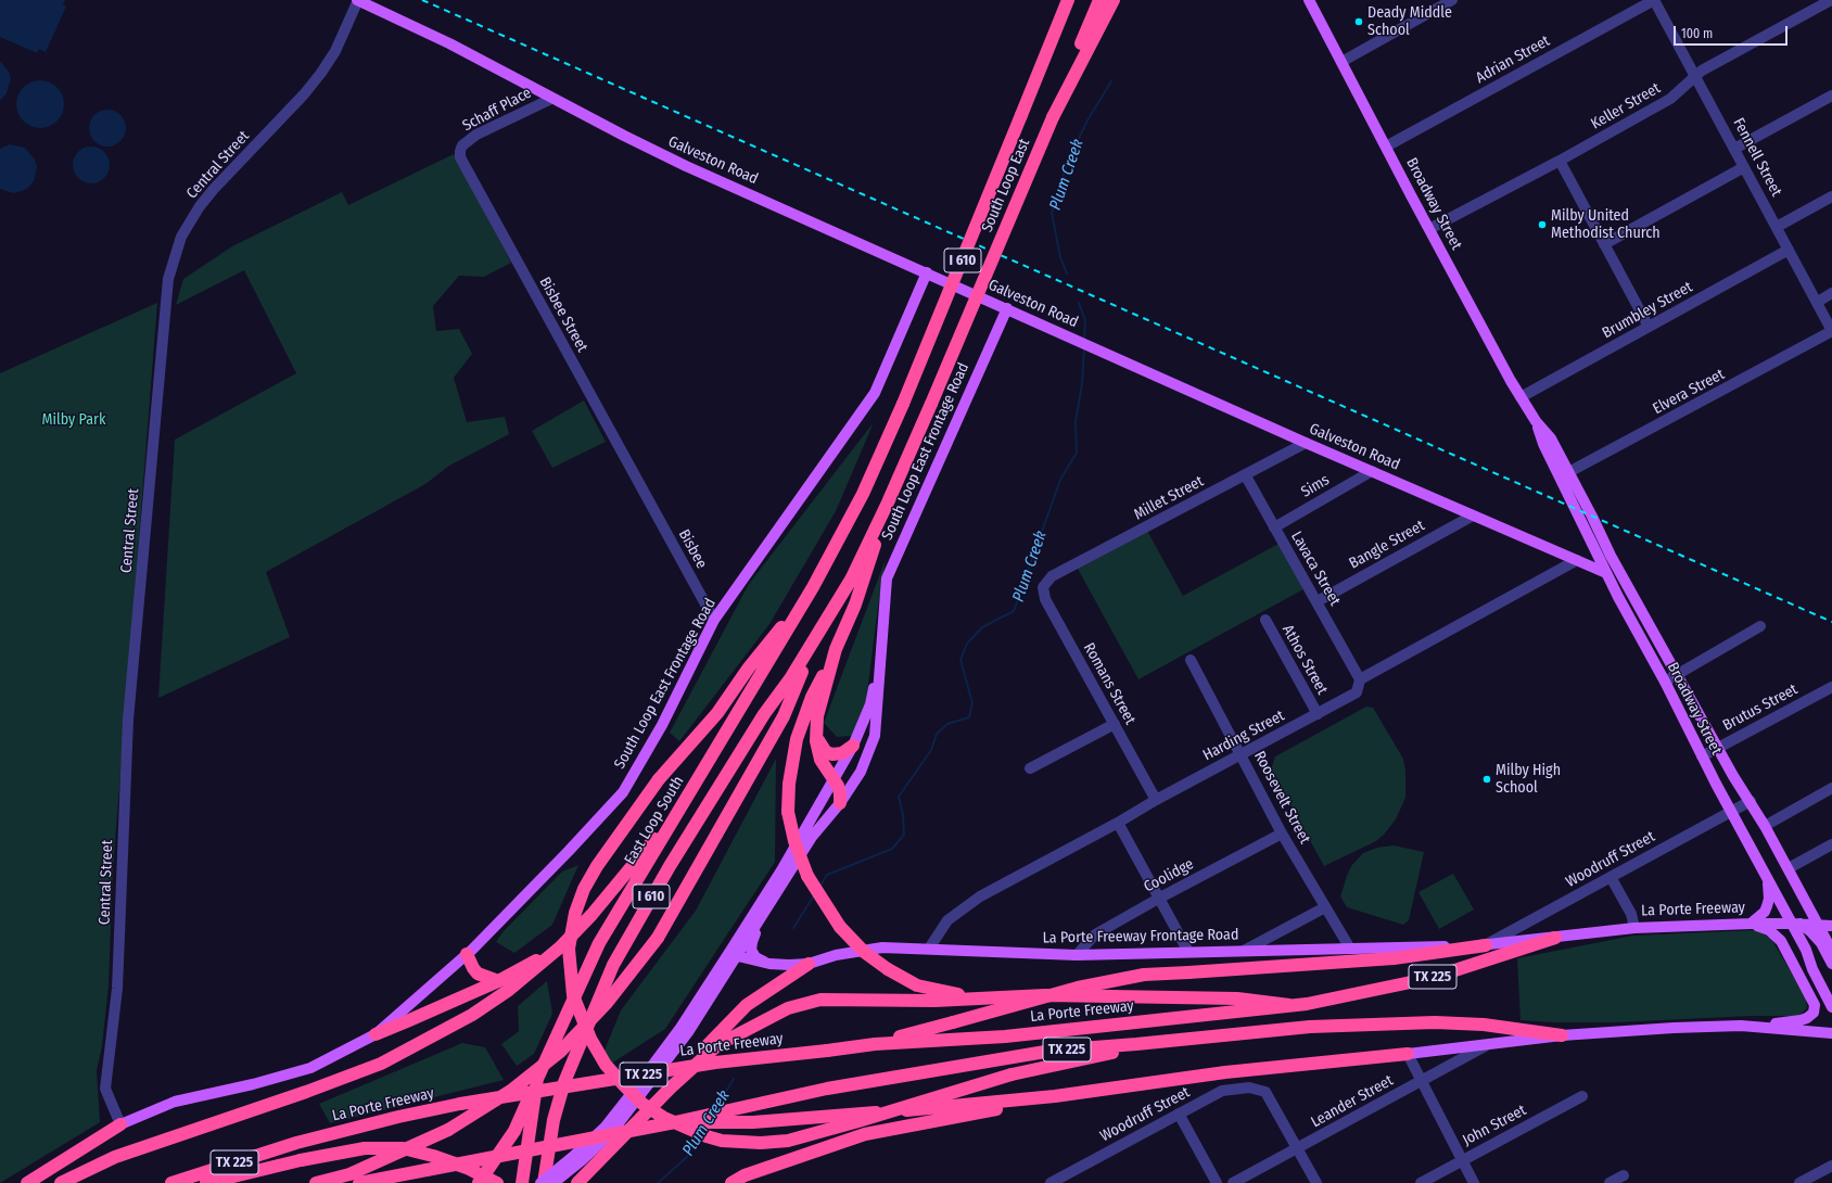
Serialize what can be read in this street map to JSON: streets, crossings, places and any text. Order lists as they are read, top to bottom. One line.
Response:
{"streets":{"highway":["South Loop East","I 610","East Loop South","La Porte Freeway","TX 225"],"main road":["Galveston Road","Broadway Street","South Loop East Frontage Road","La Porte Freeway Frontage Road"],"street":["Adrian Street","Keller Street","Schaff Place","Fennell Street","Central Street","Brumbley Street","Bisbee Street","Elvera Street","Sims","Millet Street","Bangle Street","Bisbee","Lavaca Street","Athos Street","Romans Street","Brutus Street","Harding Street","Roosevelt Street","Woodruff Street","Coolidge","Leander Street","John Street"]},"crossings":[["Adrian Street","Fennell Street"],["Adrian Street","Broadway Street"],["Keller Street","Fennell Street"],["Keller Street","Broadway Street"],["Schaff Place","Galveston Road"],["Schaff Place","Bisbee Street"],["Fennell Street","Brumbley Street"],["Fennell Street","Elvera Street"],["Galveston Road","Central Street"],["Galveston Road","Broadway Street"],["Galveston Road","South Loop East Frontage Road"],["Galveston Road","Sims"],["Galveston Road","Millet Street"],["Galveston Road","Bangle Street"],["Galveston Road","Harding Street"],["South Loop East","I 610"],["South Loop East","East Loop South"],["Broadway Street","Brumbley Street"],["Broadway Street","Elvera Street"],["Broadway Street","Brutus Street"],["Broadway Street","Woodruff Street"],["Broadway Street","La Porte Freeway"],["Bisbee Street","Bisbee"],["South Loop East Frontage Road","Bisbee"],["South Loop East Frontage Road","La Porte Freeway Frontage Road"],["Sims","Lavaca Street"],["Millet Street","Lavaca Street"],["Millet Street","Romans Street"],["Bangle Street","Lavaca Street"],["Lavaca Street","Harding Street"],["Athos Street","Harding Street"],["Romans Street","Harding Street"],["Harding Street","Roosevelt Street"],["Harding Street","La Porte Freeway Frontage Road"],["Roosevelt Street","Coolidge"],["Roosevelt Street","La Porte Freeway Frontage Road"],["Woodruff Street","La Porte Freeway Frontage Road"],["Woodruff Street","Leander Street"],["Coolidge","La Porte Freeway Frontage Road"],["La Porte Freeway","La Porte Freeway Frontage Road"]],"water":["Plum Creek"],"parks":["Milby Park"],"places":["Deady Middle School","Milby United Methodist Church","Milby High School"],"scale_bar":"100 m"}
